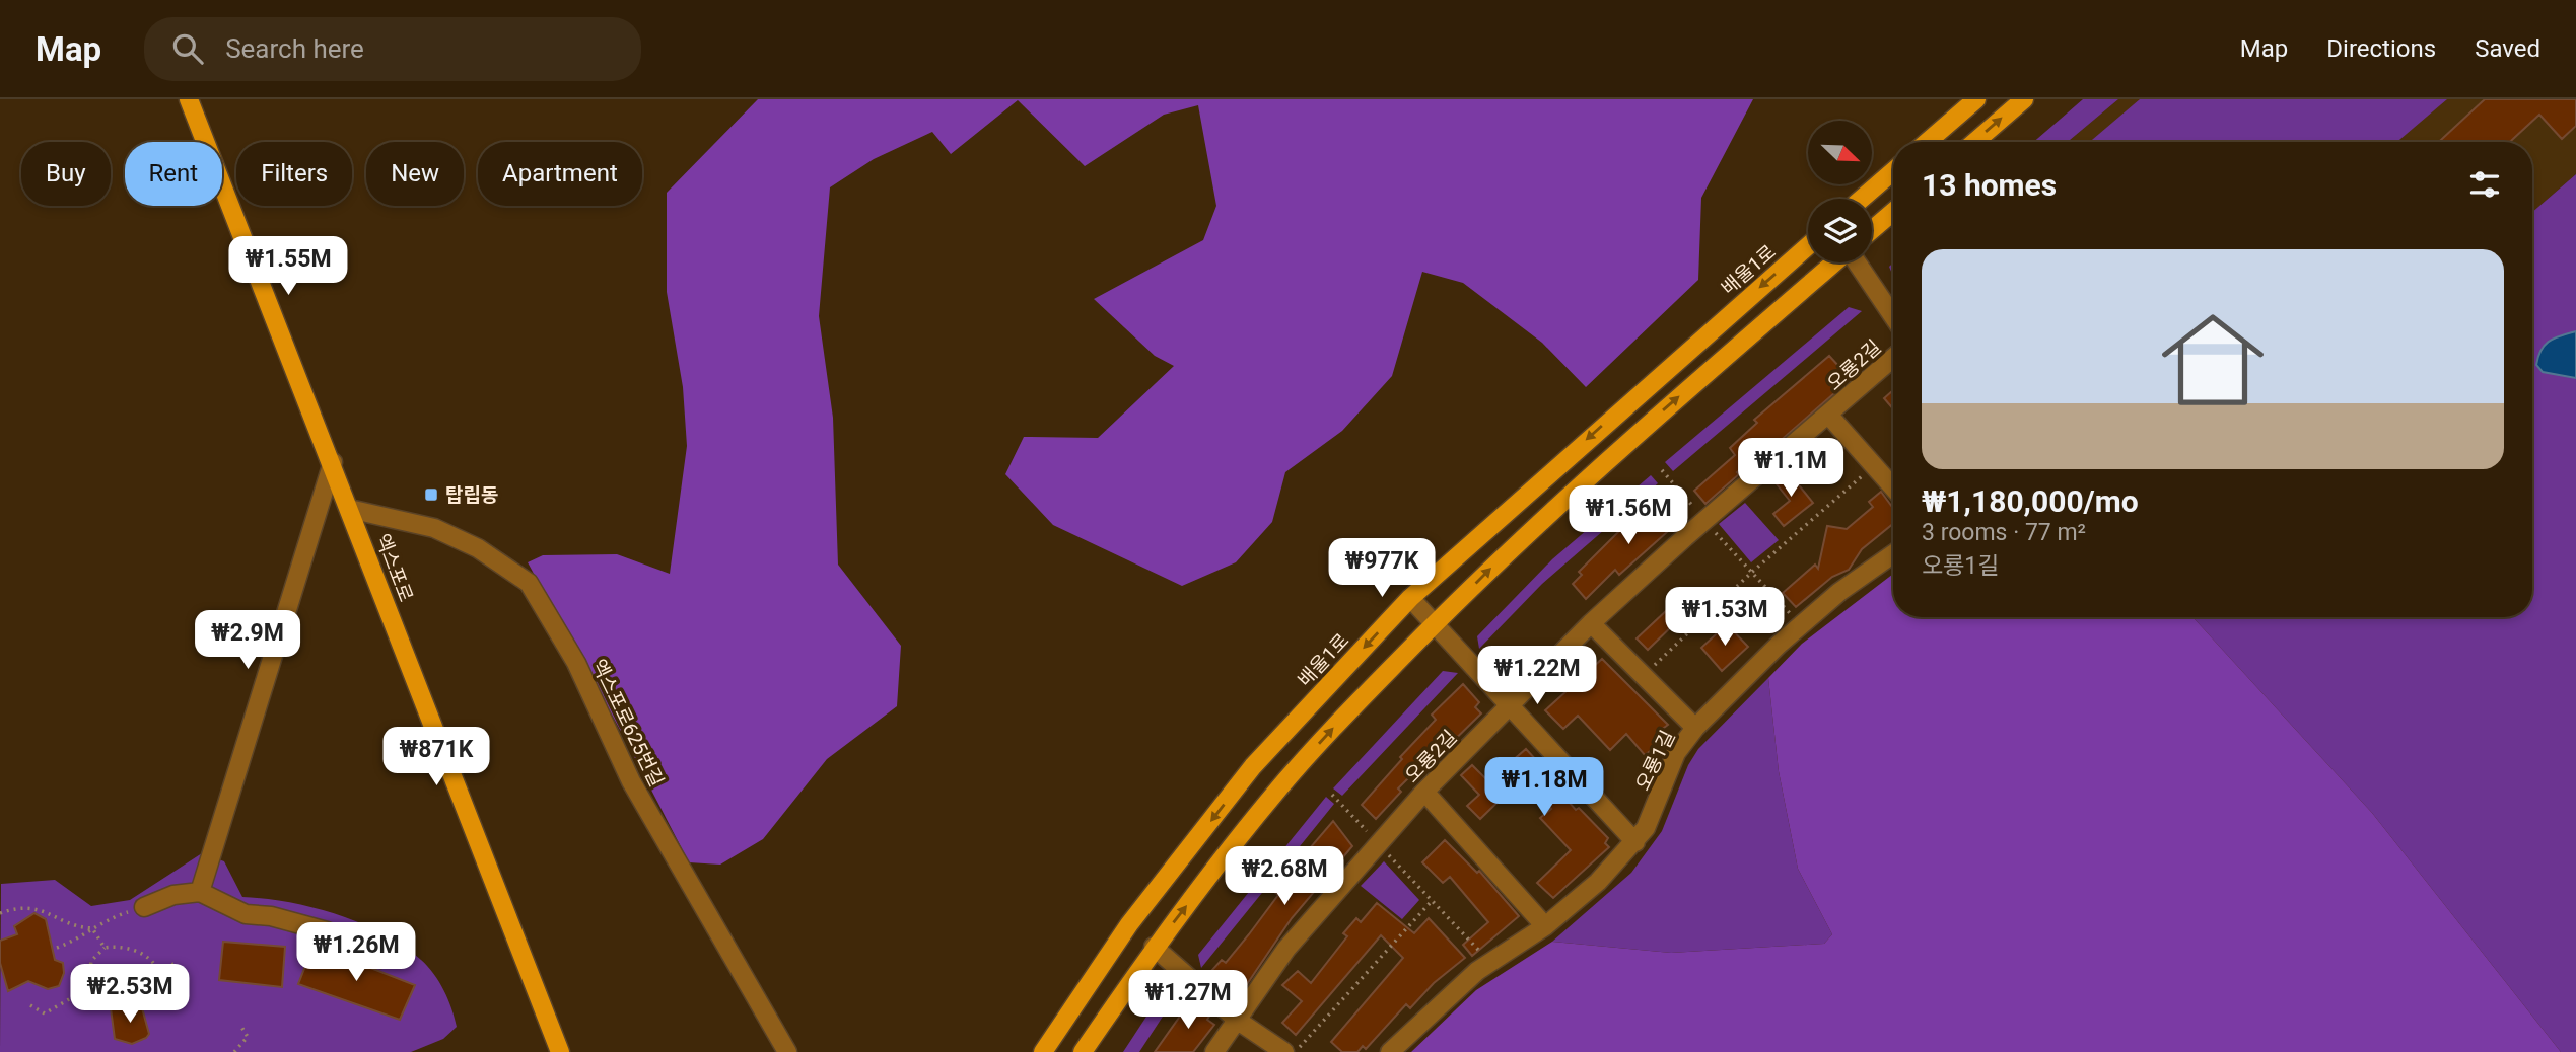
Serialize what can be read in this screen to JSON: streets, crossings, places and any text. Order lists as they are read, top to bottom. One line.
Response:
{"streets":{"main road":["배울1로","엑스포로"],"street":["오룡2길","엑스포로625번길","오룡1길"]},"crossings":[["엑스포로","엑스포로625번길"]],"places":{"transit":["탑립동"]},"north":"bottom right","page":{"header":"Map","search":"Search here","nav":["Map","Directions","Saved"],"chip":["Buy","Rent","Filters","New","Apartment"],"heading":"13 homes","list":[{"name":"₩1,180,000/mo","note":"3 rooms · 77 m² · 오룡1길"}],"price":["₩1.55M","₩1.1M","₩1.56M","₩977K","₩1.53M","₩2.9M","₩1.22M","₩871K","₩1.18M","₩2.68M","₩1.26M","₩2.53M","₩1.27M"]}}
